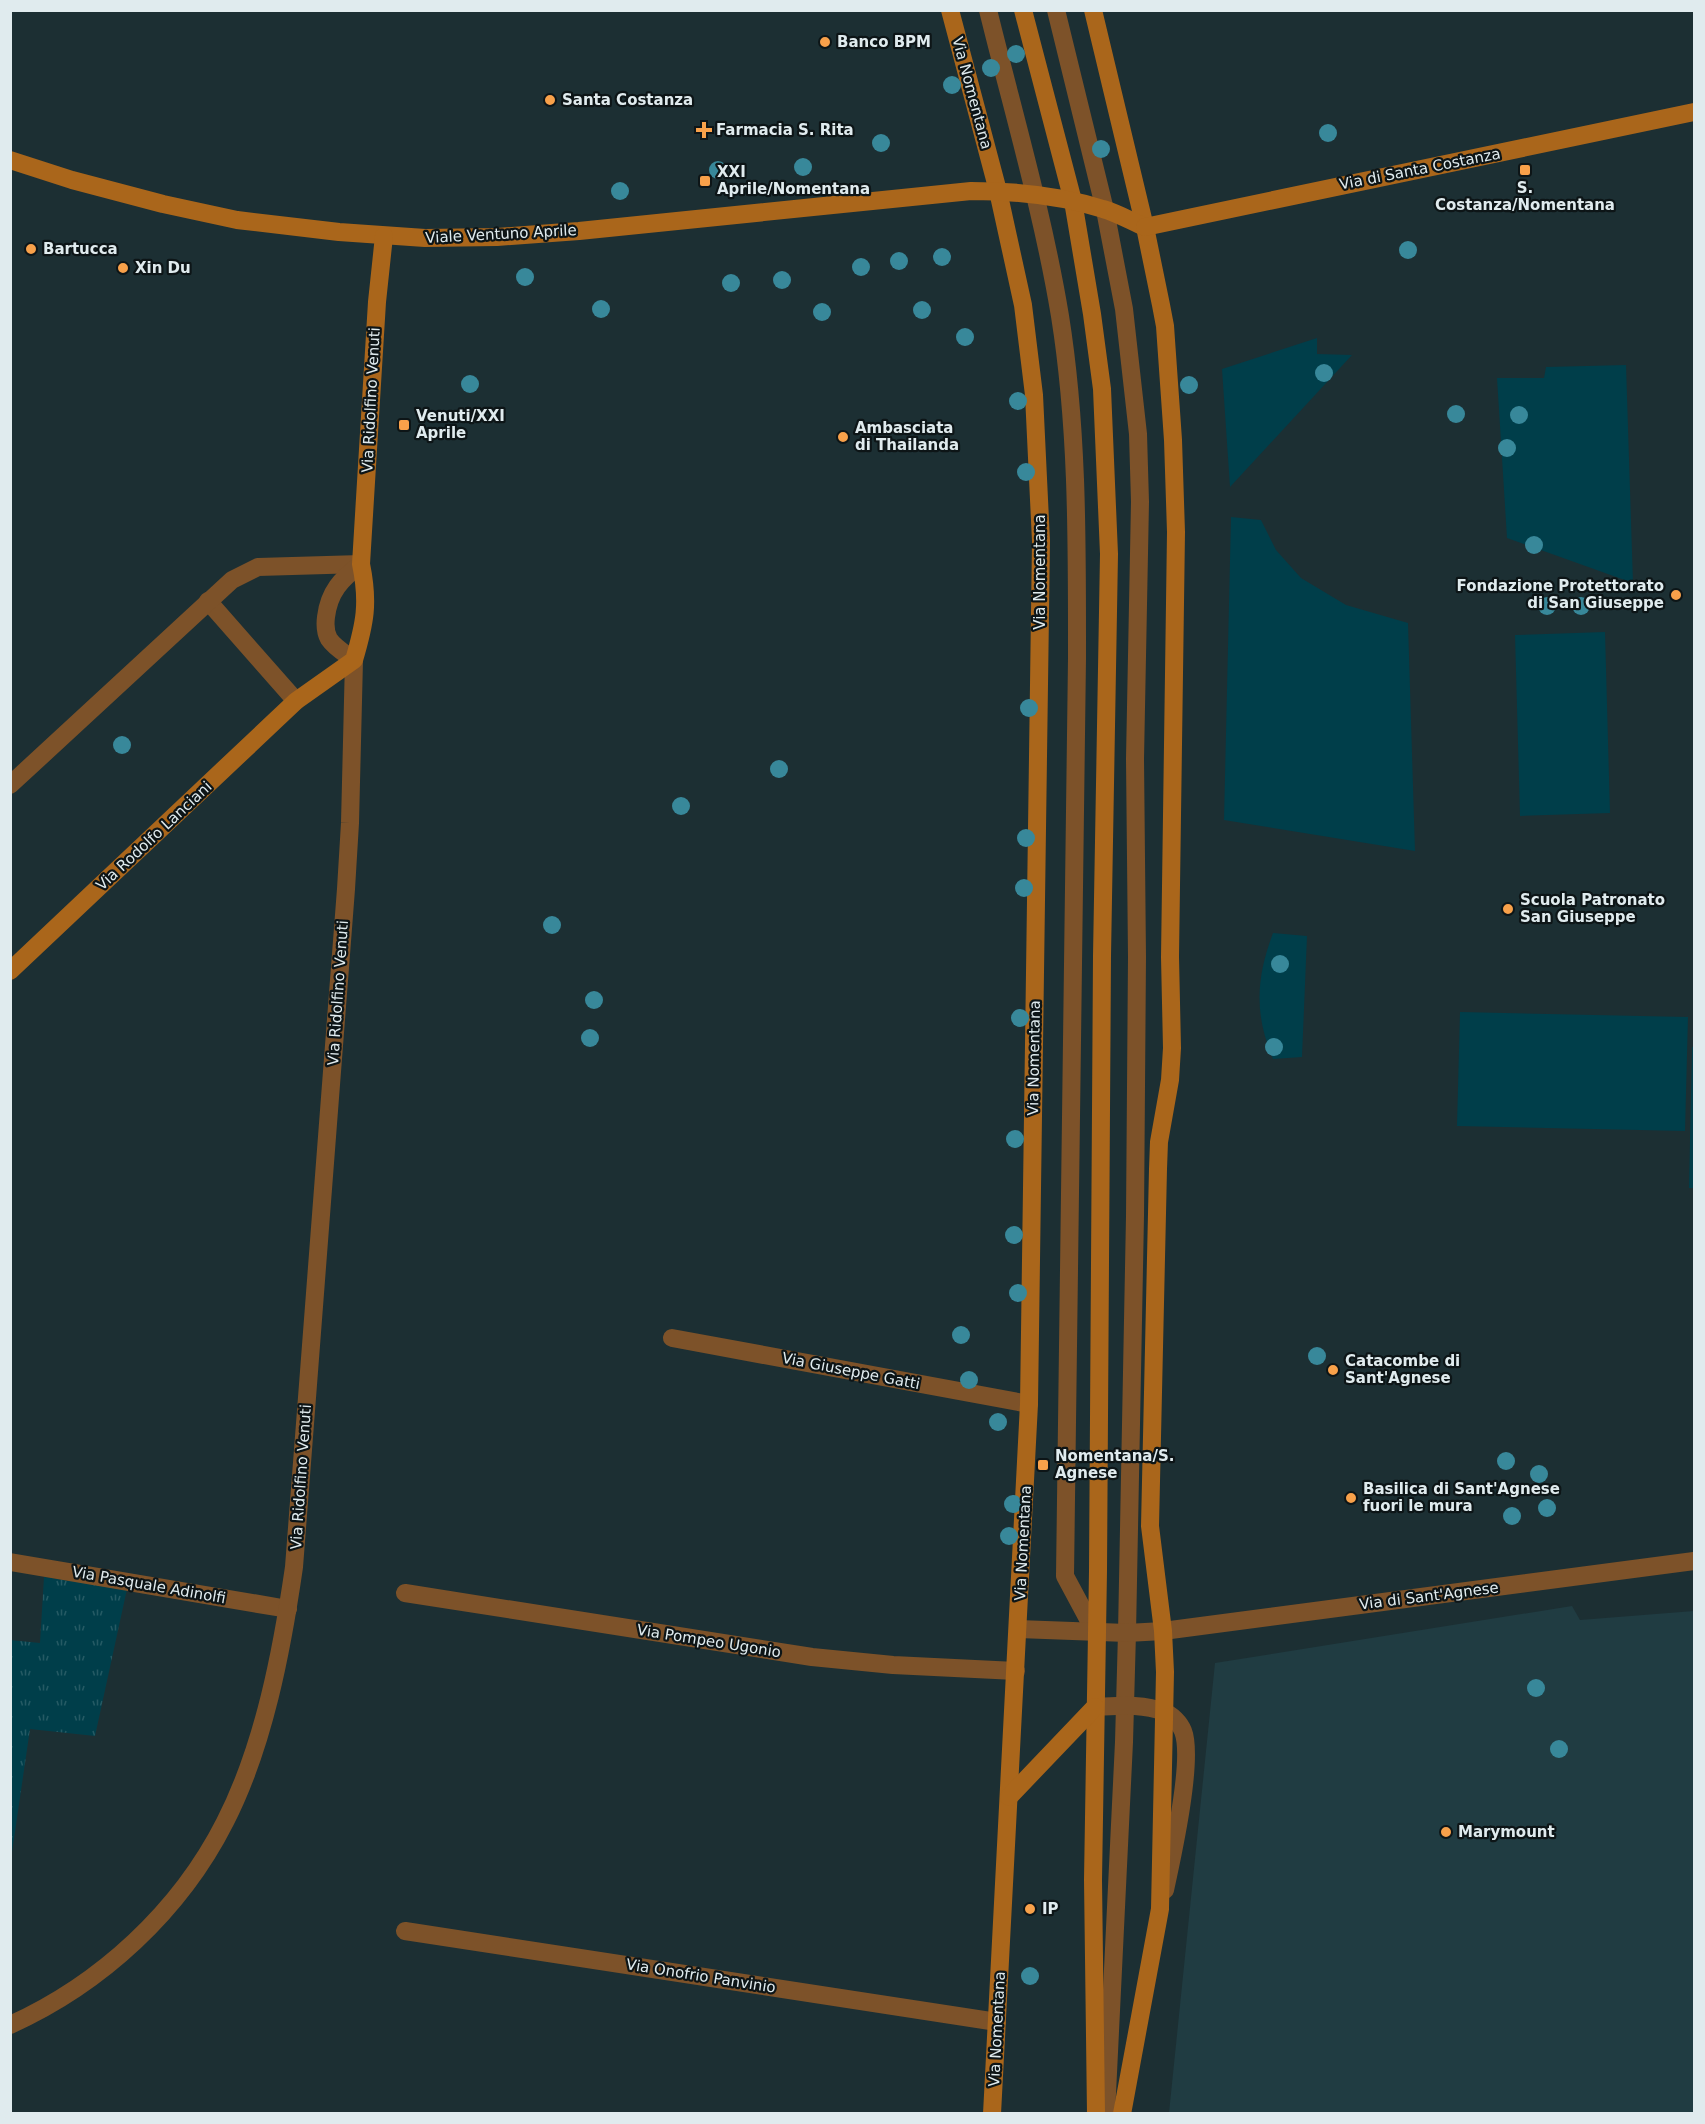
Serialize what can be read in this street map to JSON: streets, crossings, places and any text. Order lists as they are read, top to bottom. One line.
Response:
{"streets":{"street":["Via Nomentana","Via di Santa Costanza","Viale Ventuno Aprile","Via Ridolfino Venuti","Via Rodolfo Lanciani","Via Giuseppe Gatti","Via Pasquale Adinolfi","Via di Sant'Agnese","Via Pompeo Ugonio","Via Onofrio Panvinio"]},"crossings":[["Via Nomentana","Viale Ventuno Aprile"],["Via Nomentana","Via Giuseppe Gatti"],["Via Nomentana","Via di Sant'Agnese"],["Via Nomentana","Via Pompeo Ugonio"],["Via Nomentana","Via Onofrio Panvinio"],["Via di Santa Costanza","Viale Ventuno Aprile"],["Viale Ventuno Aprile","Via Ridolfino Venuti"],["Via Ridolfino Venuti","Via Rodolfo Lanciani"],["Via Ridolfino Venuti","Via Pasquale Adinolfi"]],"places":{"other":["Banco BPM","Santa Costanza","Bartucca","Xin Du","Ambasciata di Thailanda","Fondazione Protettorato di San Giuseppe","Scuola Patronato San Giuseppe","Catacombe di Sant'Agnese","Basilica di Sant'Agnese fuori le mura","Marymount","IP"],"health":["Farmacia S. Rita"],"transit":["S. Costanza/Nomentana","XXI Aprile/Nomentana","Venuti/XXI Aprile","Nomentana/S. Agnese"]}}
